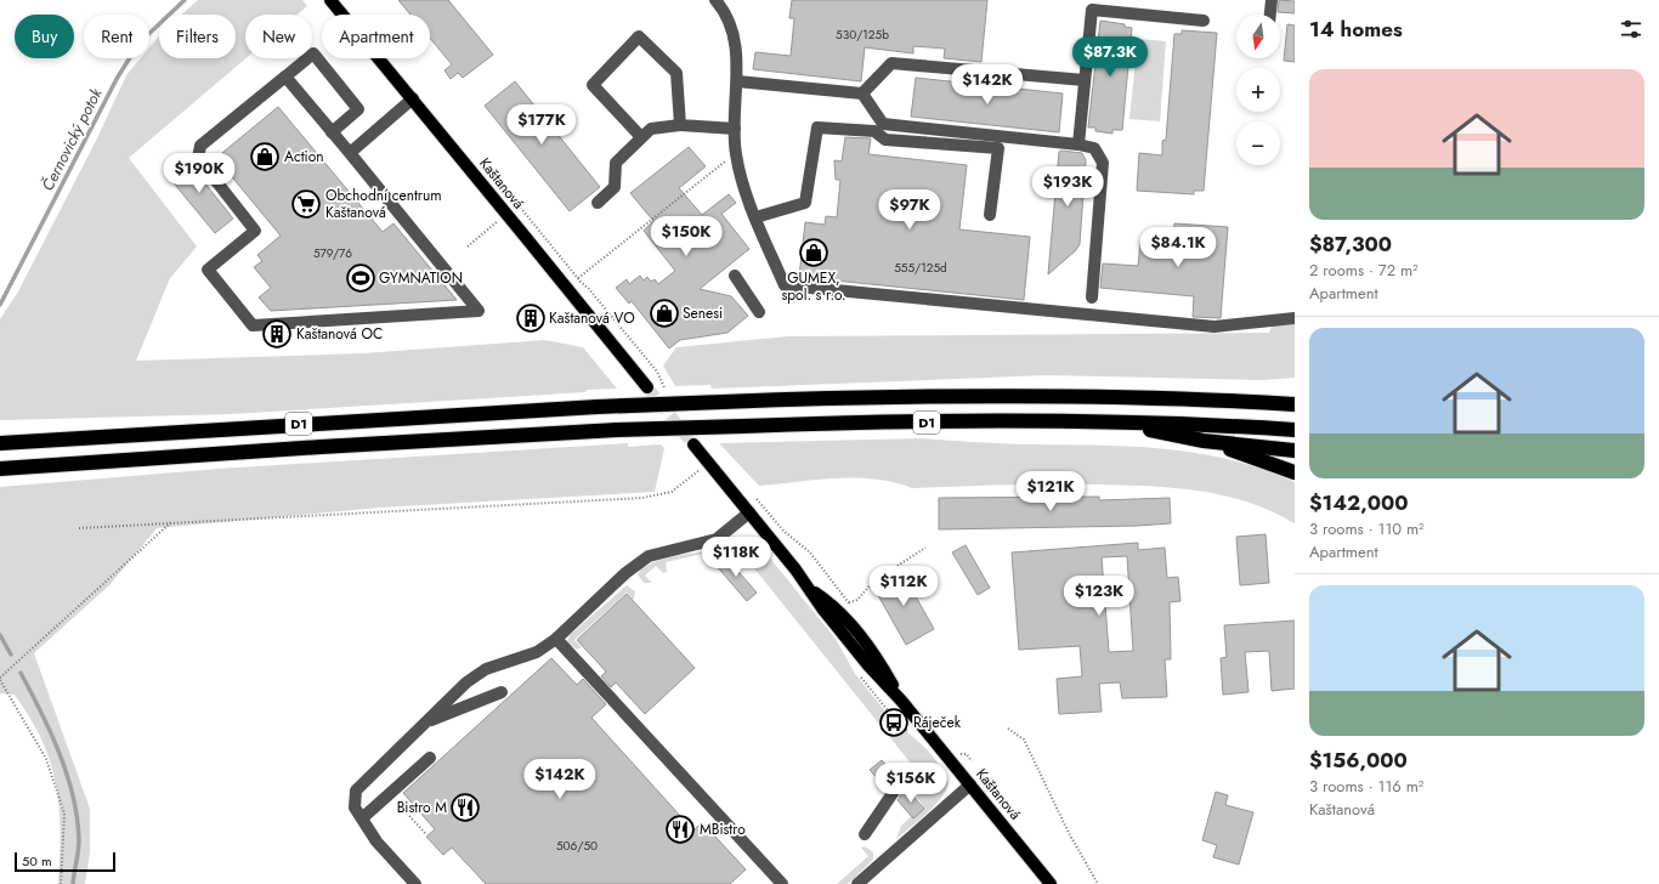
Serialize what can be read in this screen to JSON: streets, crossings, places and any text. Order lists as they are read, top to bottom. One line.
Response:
{"streets":{"highway":["D1"],"main road":["Kaštanová"]},"water":["Černovický potok"],"places":{"shop":["Action","GUMEX, spol. s r.o.","Senesi"],"supermarket":["Obchodní centrum Kaštanová"],"sports":["GYMNATION"],"building":["Kaštanová VO","Kaštanová OC"],"bus stop":["Ráječek"],"restaurant":["Bistro M","MBistro"]},"house_numbers":["530/125b","579/76","555/125d","506/50"],"scale_bar":"50 m","north":"bottom","page":{"heading":"14 homes","map_buttons":["+","−"],"chip":["Buy","Rent","Filters","New","Apartment"],"price":["$87.3K","$142K","$177K","$190K","$193K","$97K","$150K","$84.1K","$121K","$118K","$112K","$123K","$142K","$156K"],"list":[{"name":"$87,300","note":"2 rooms · 72 m² · Apartment"},{"name":"$142,000","note":"3 rooms · 110 m² · Apartment"},{"name":"$156,000","note":"3 rooms · 116 m² · Kaštanová"}],"scale":"50 m"}}
